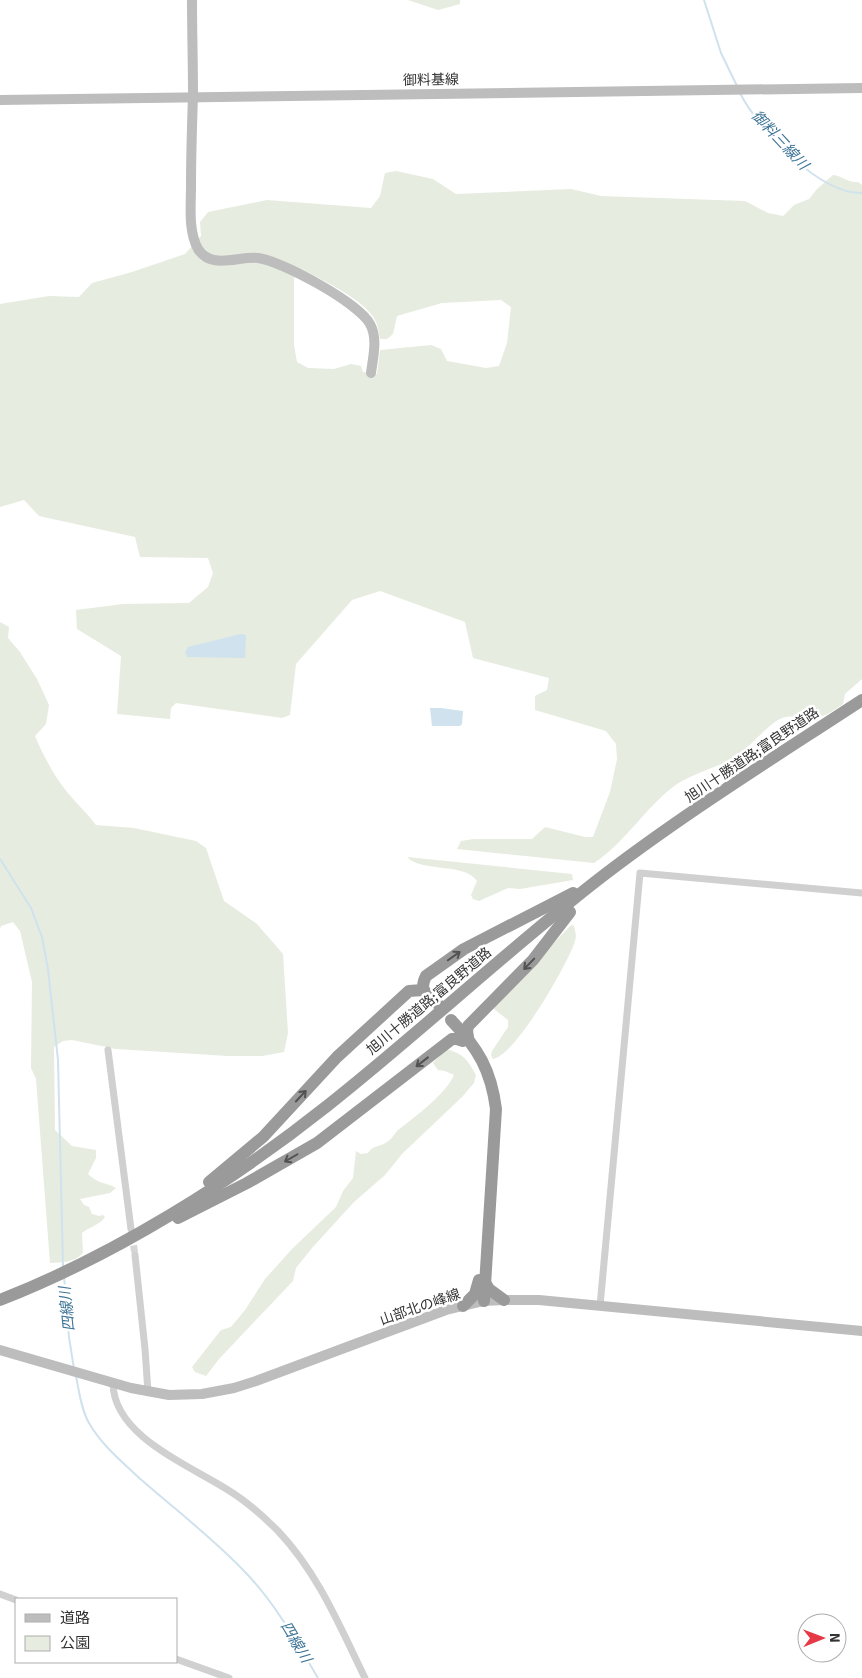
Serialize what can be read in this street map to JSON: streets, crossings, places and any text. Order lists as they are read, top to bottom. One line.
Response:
{"streets":{"highway":["旭川十勝道路;富良野道路"],"street":["御料基線","山部北の峰線"]},"water":["御料三線川","四線川"],"legend":["道路","公園"],"north":"right"}
